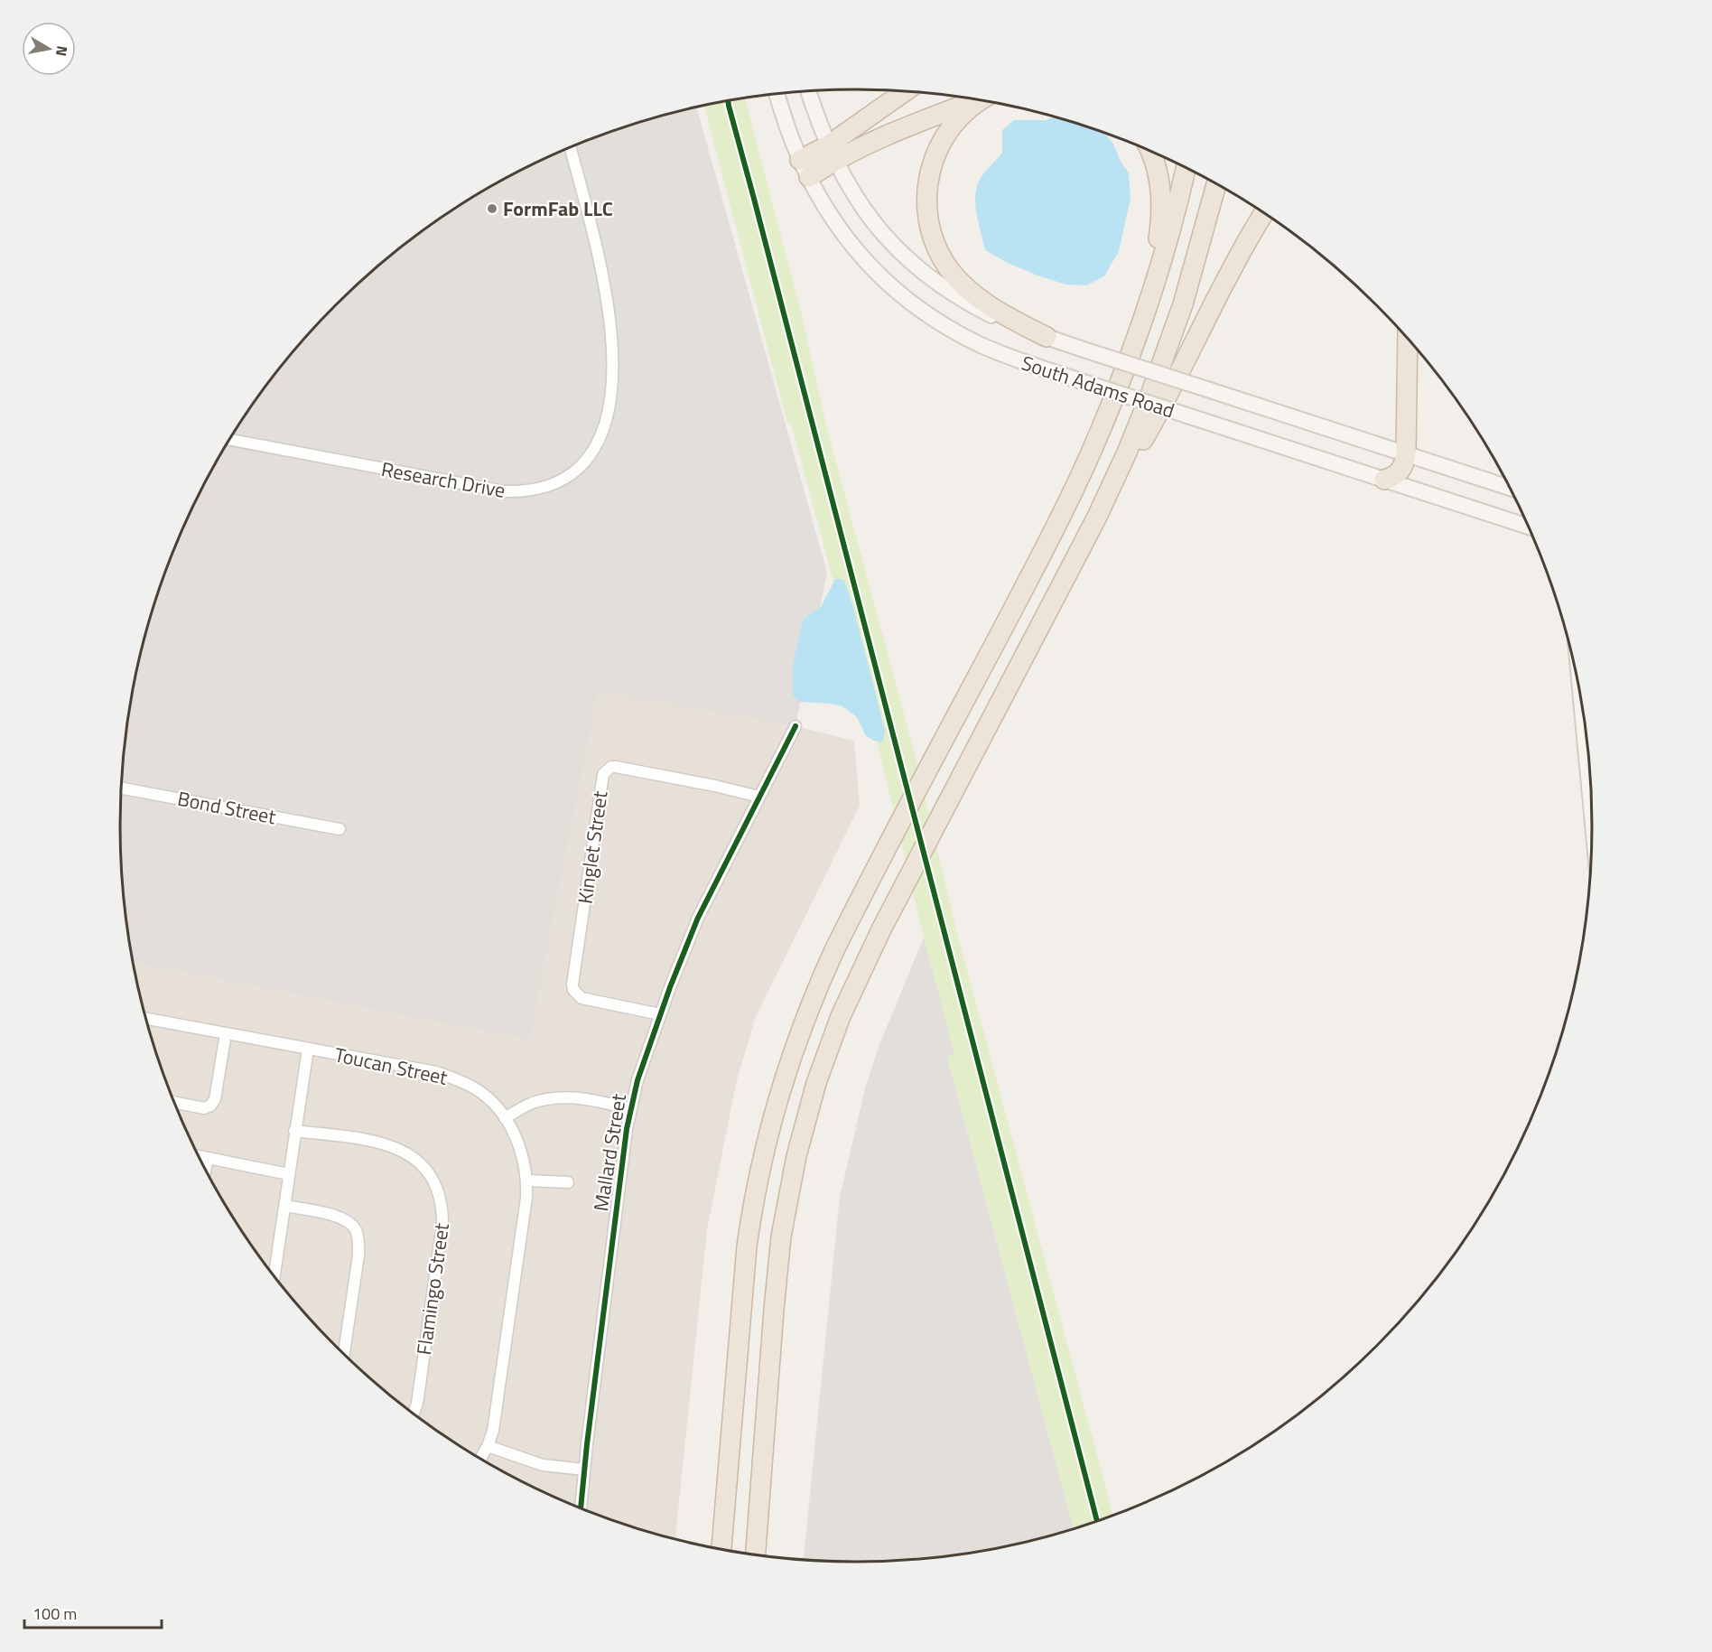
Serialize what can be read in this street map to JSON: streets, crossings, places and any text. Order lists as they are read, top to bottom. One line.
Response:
{"streets":{"main road":["South Adams Road"],"street":["Research Drive","Bond Street","Kinglet Street","Toucan Street","Mallard Street","Flamingo Street"]},"crossings":[["Kinglet Street","Mallard Street"],["Toucan Street","Flamingo Street"]],"places":["FormFab LLC"],"scale_bar":"100 m","north":"right"}
